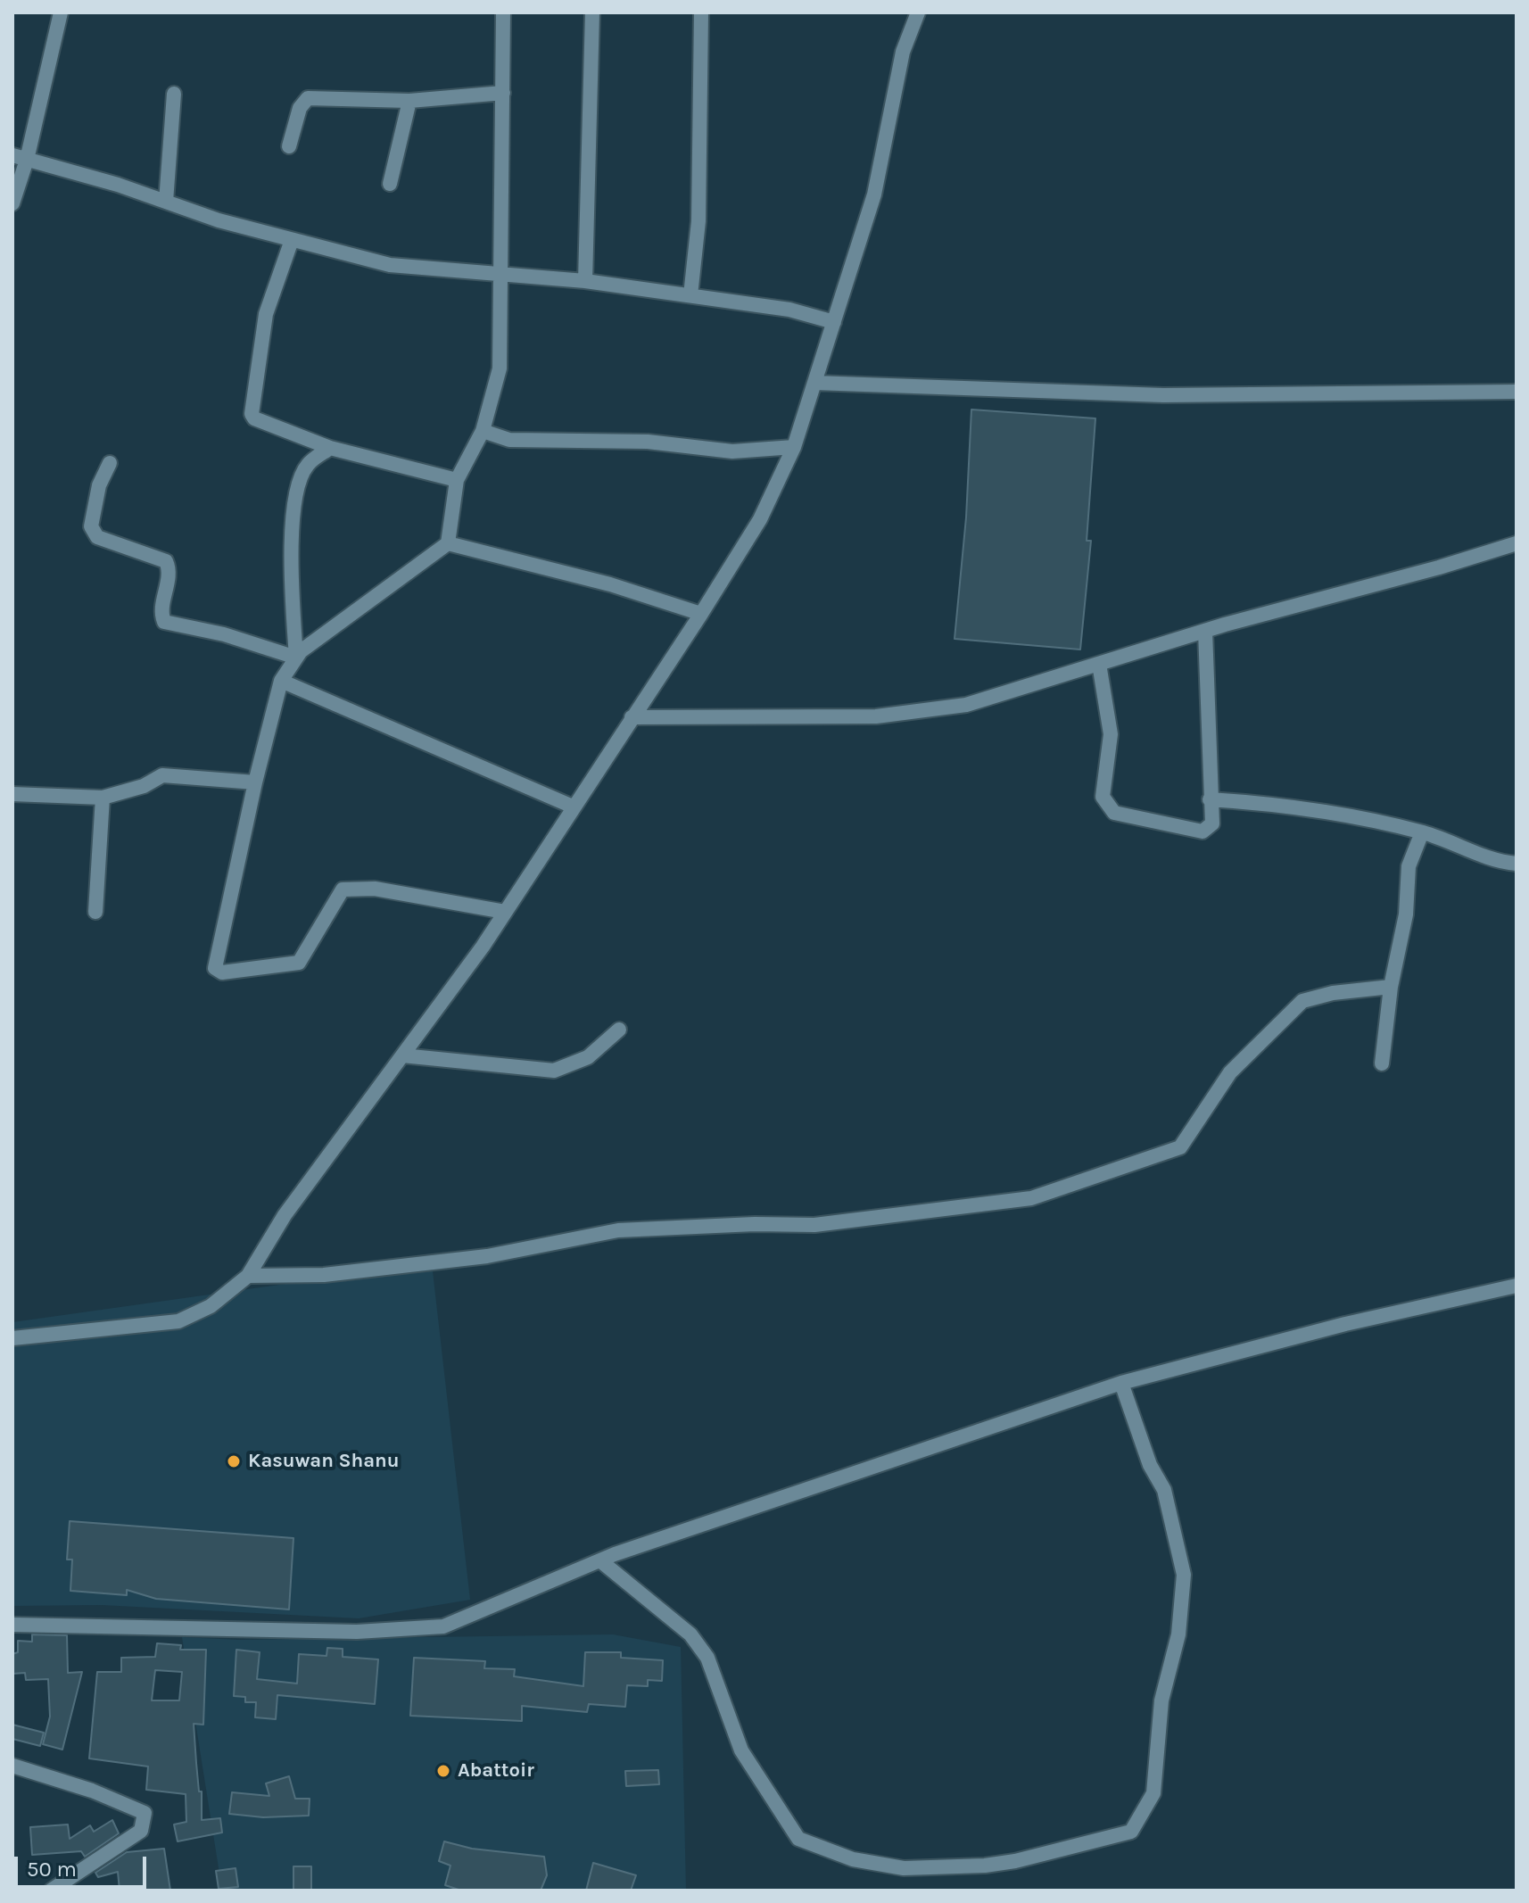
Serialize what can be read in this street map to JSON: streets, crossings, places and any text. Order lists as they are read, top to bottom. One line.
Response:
{"places":["Kasuwan Shanu","Abattoir"],"scale_bar":"50 m"}
